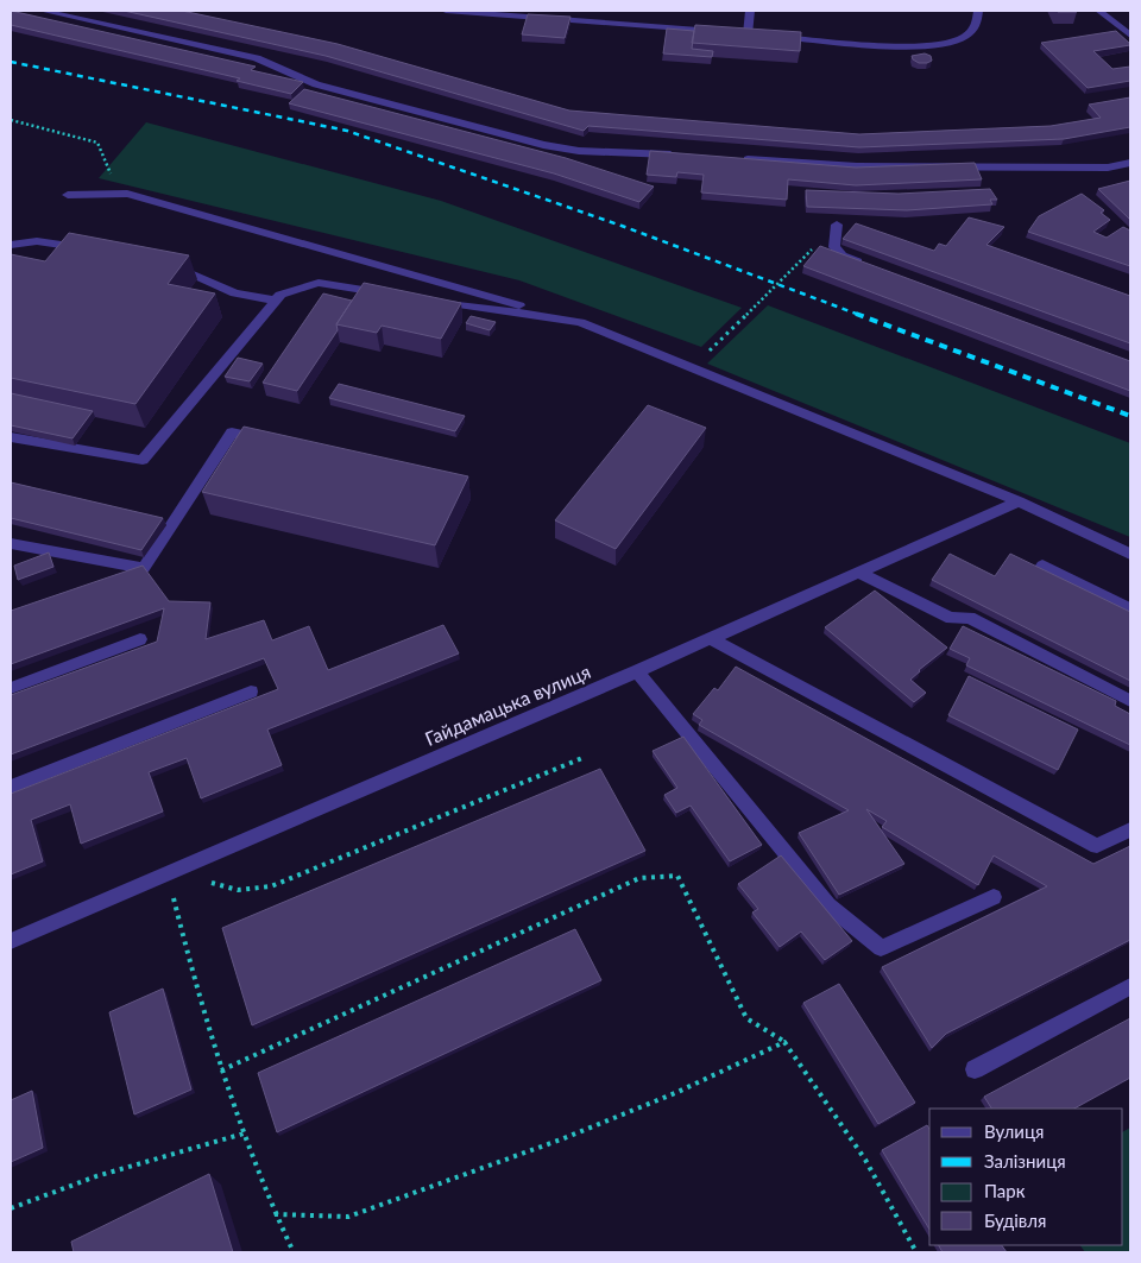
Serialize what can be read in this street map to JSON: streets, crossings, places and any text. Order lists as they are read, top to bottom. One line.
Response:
{"streets":{"street":["Гайдамацька вулиця"]},"legend":["Вулиця","Залізниця","Парк","Будівля"]}
